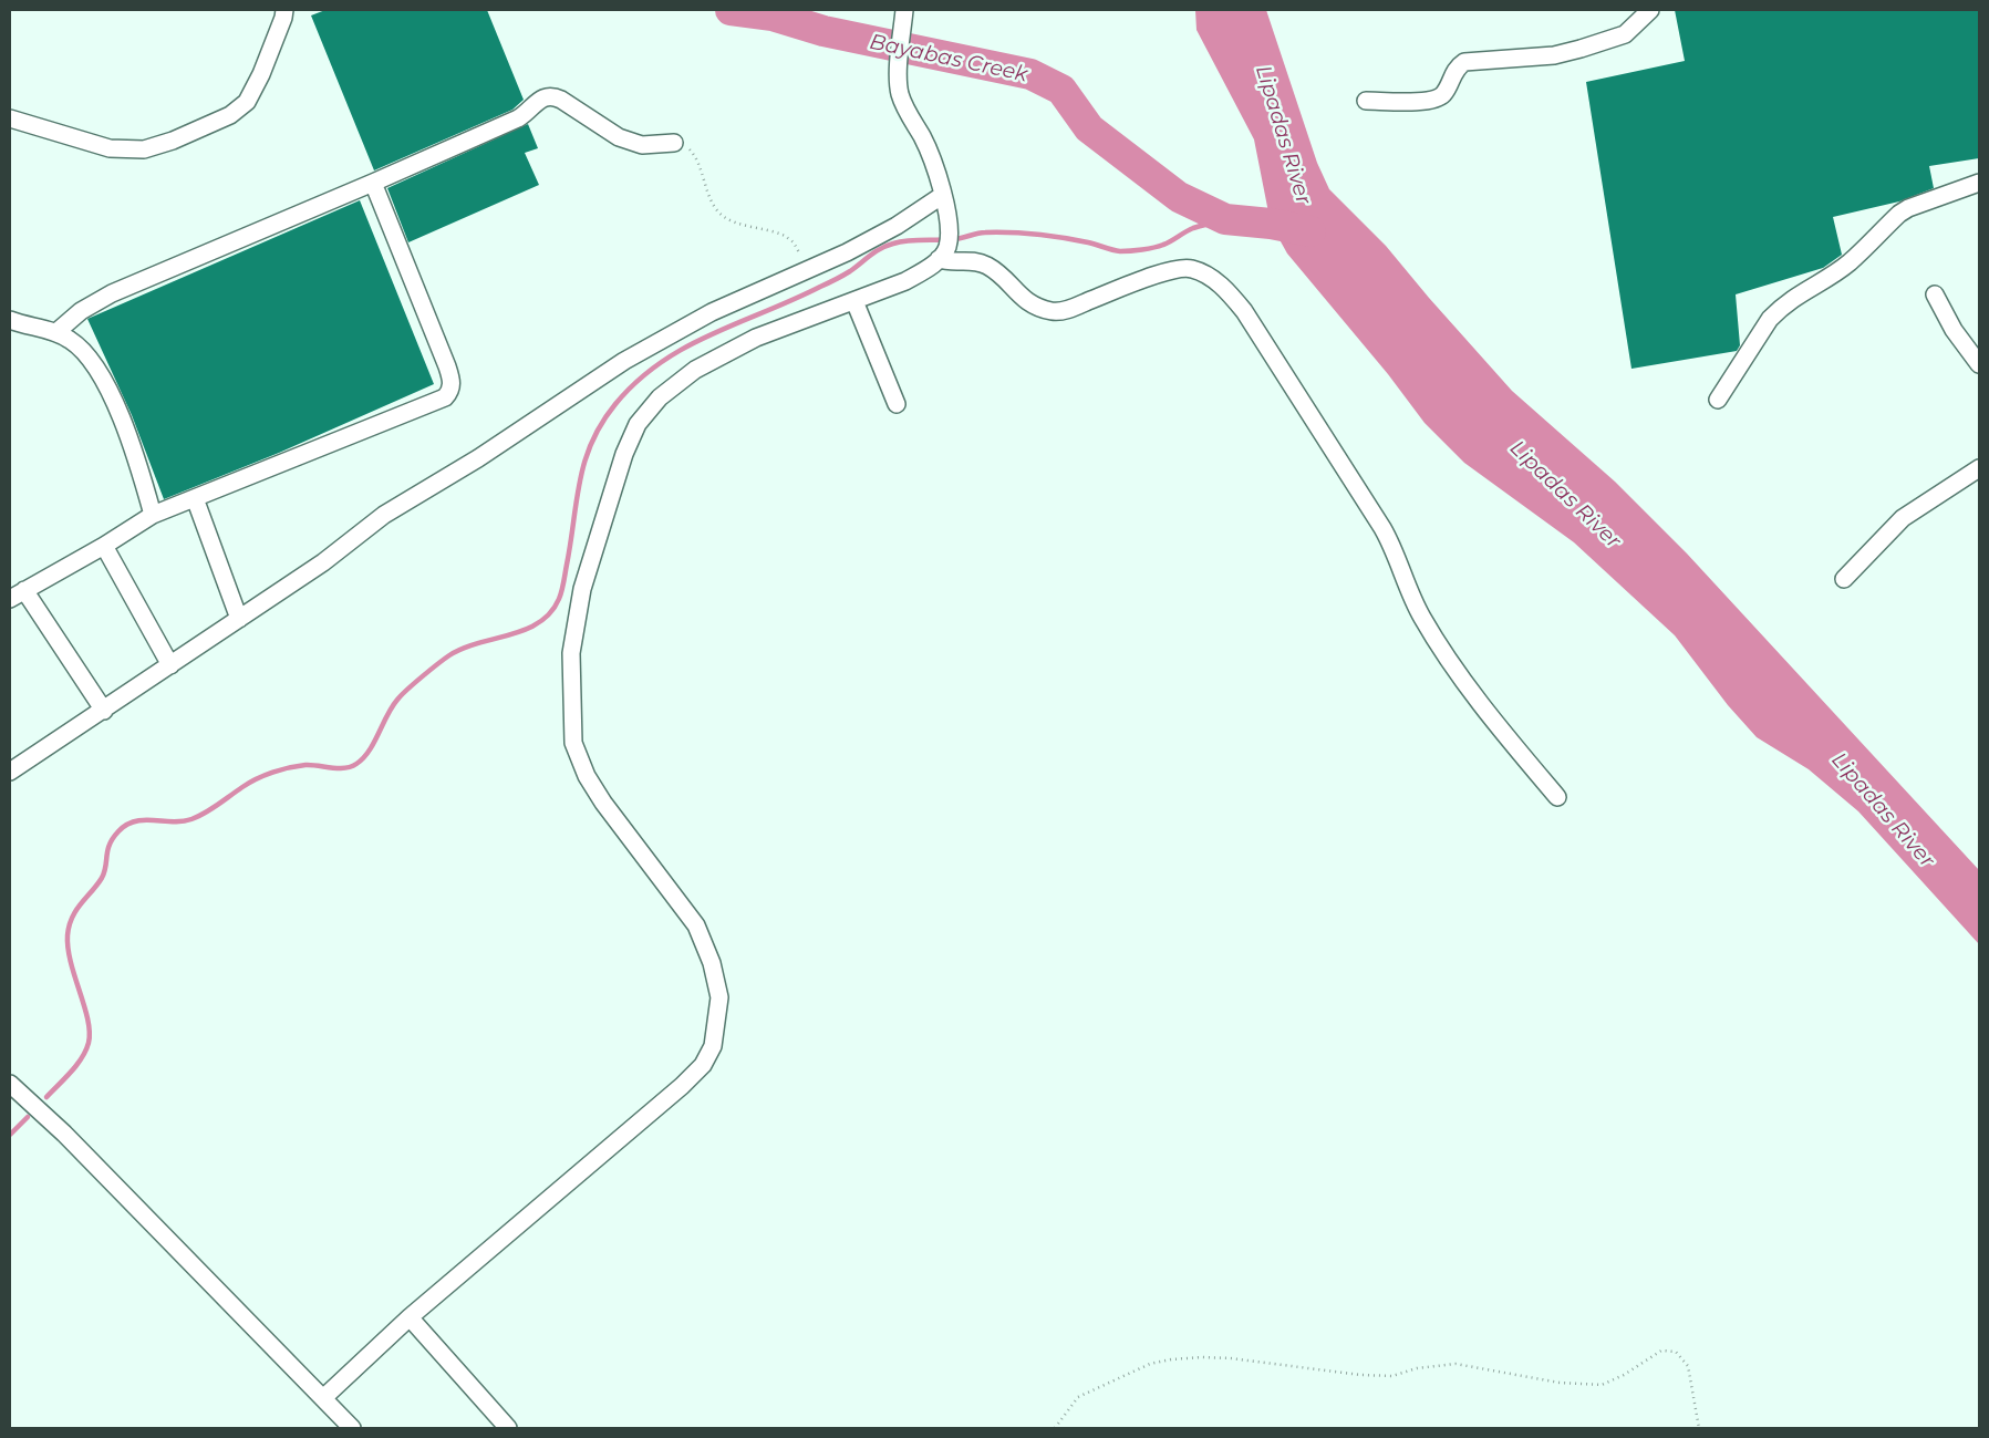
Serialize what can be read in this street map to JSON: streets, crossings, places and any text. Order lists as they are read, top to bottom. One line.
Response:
{"water":["Bayabas Creek","Lipadas River"]}
